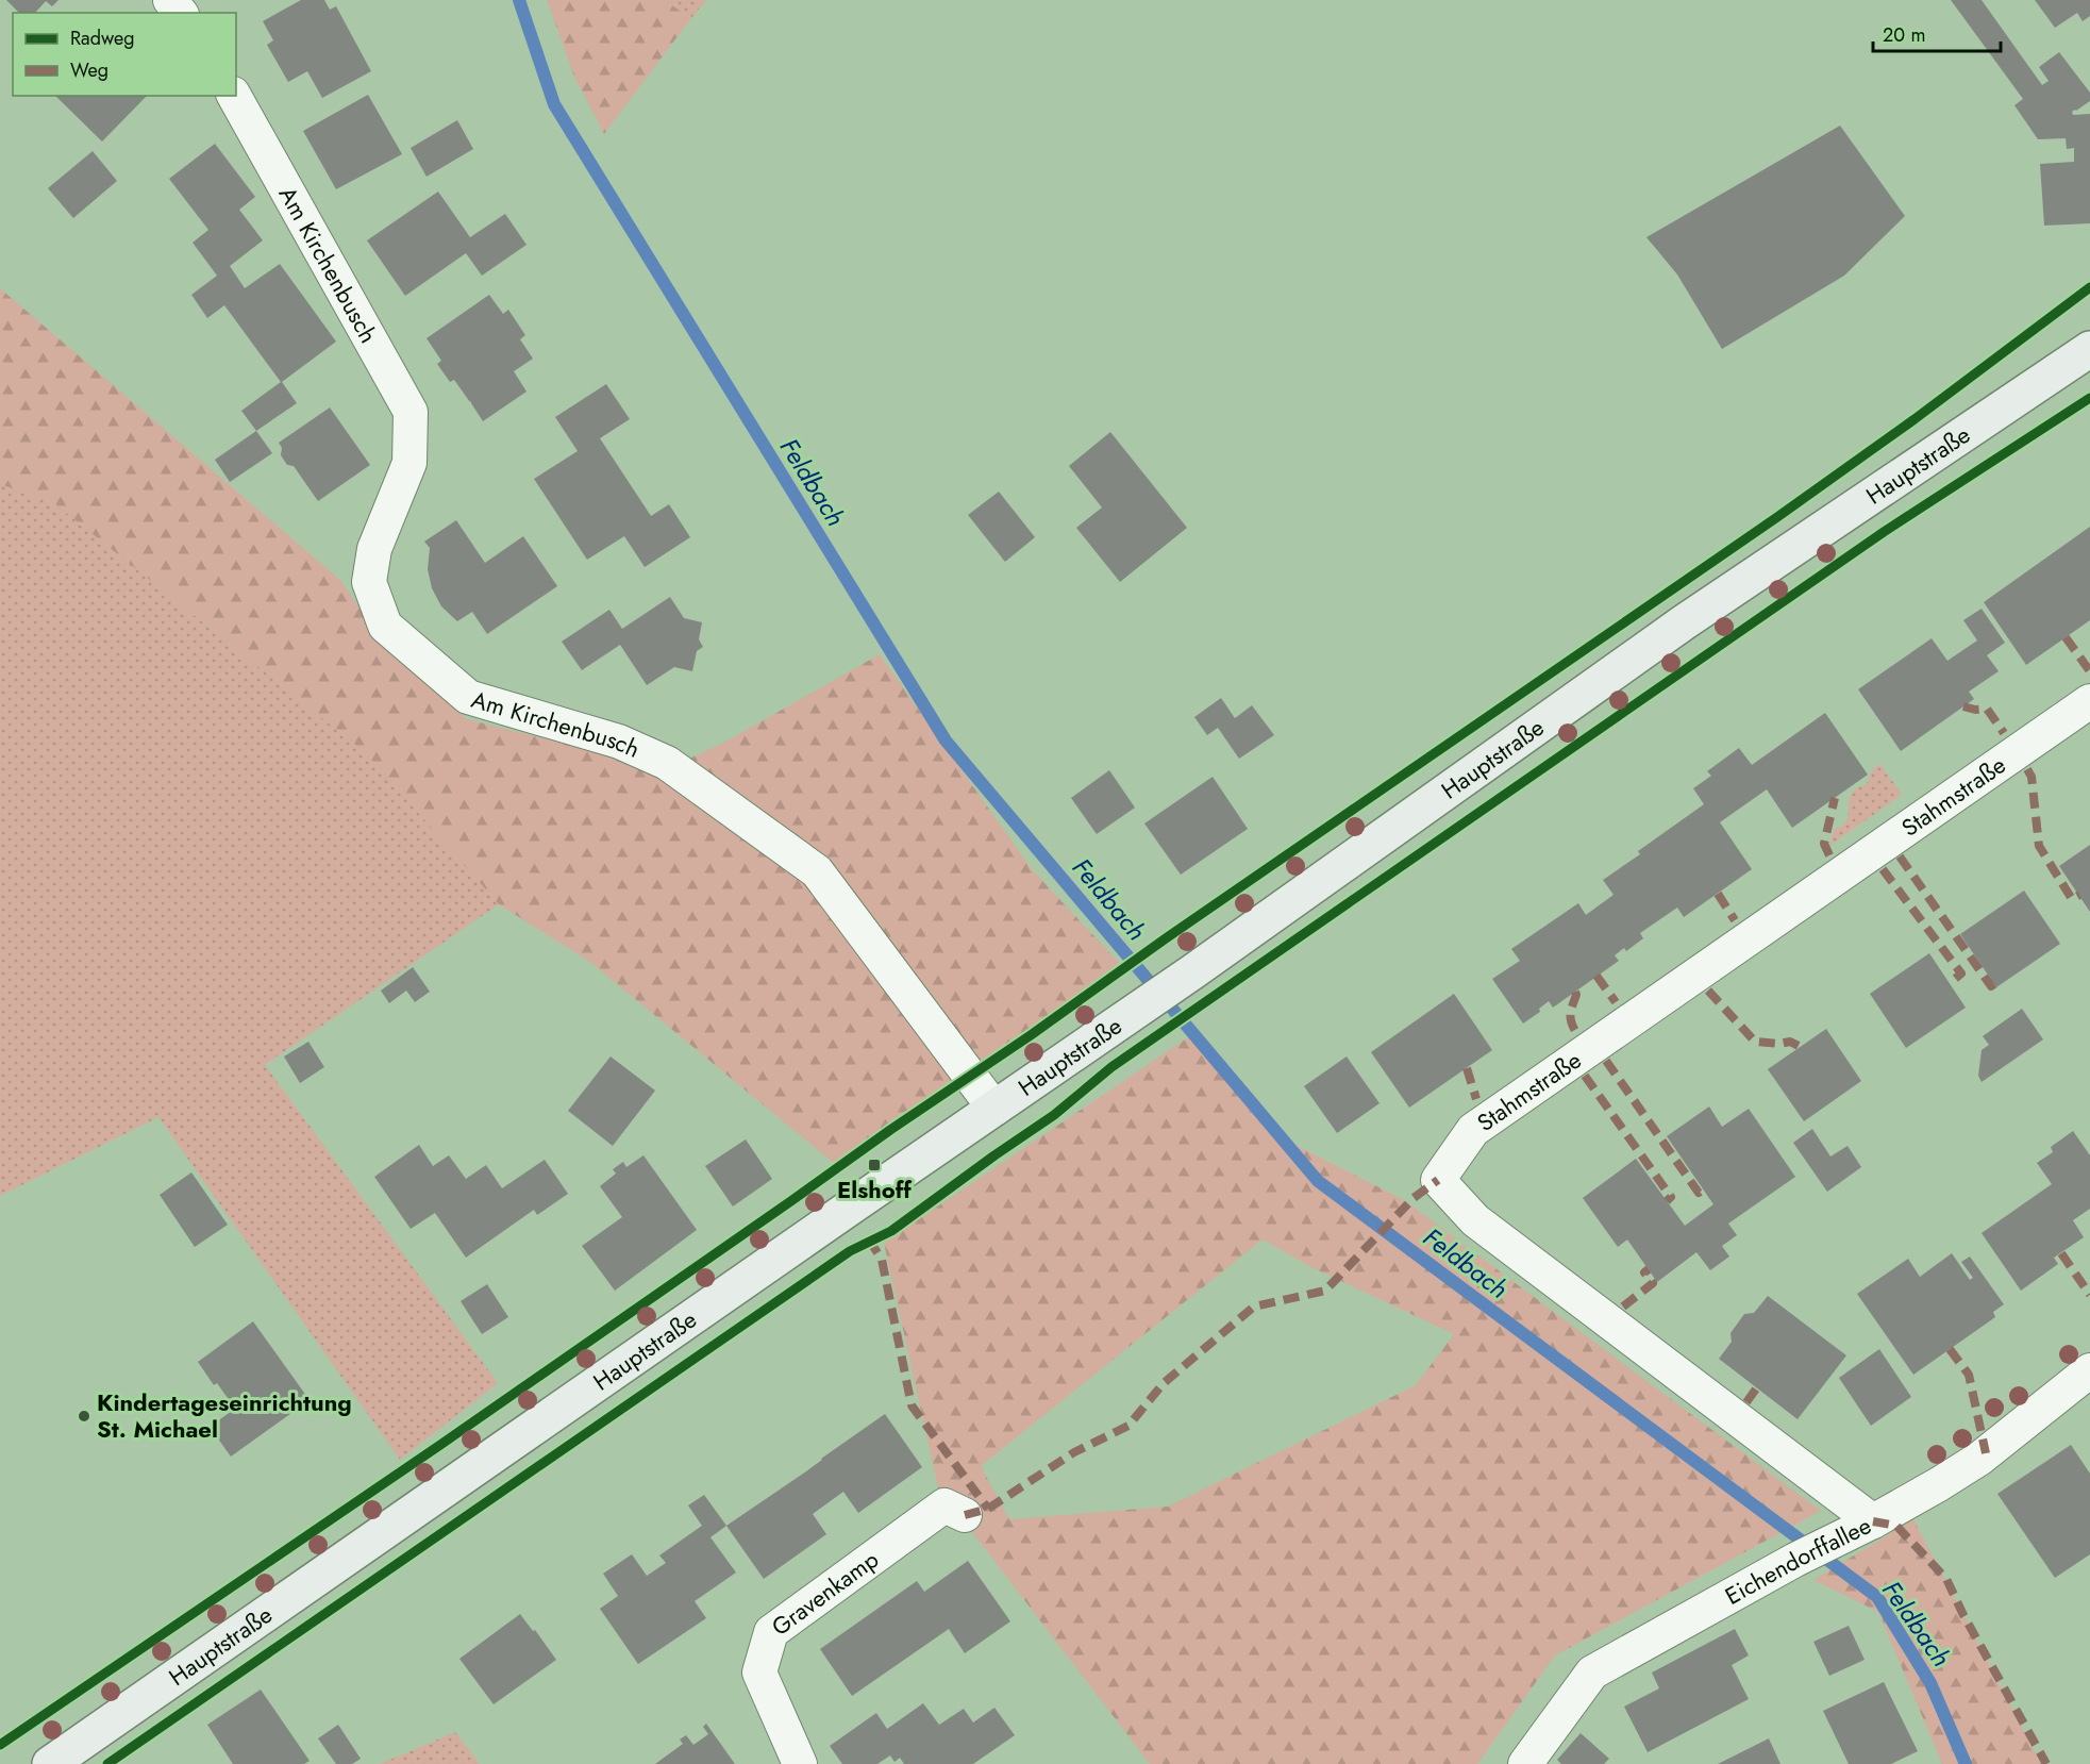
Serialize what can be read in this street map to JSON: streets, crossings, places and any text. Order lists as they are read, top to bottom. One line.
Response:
{"streets":{"main road":["Hauptstraße"],"street":["Am Kirchenbusch","Stahmstraße","Eichendorffallee","Gravenkamp"]},"crossings":[["Am Kirchenbusch","Hauptstraße"],["Stahmstraße","Eichendorffallee"]],"water":["Feldbach"],"places":{"transit":["Elshoff"],"other":["Kindertageseinrichtung St. Michael"]},"legend":["Radweg","Weg"],"scale_bar":"20 m"}
